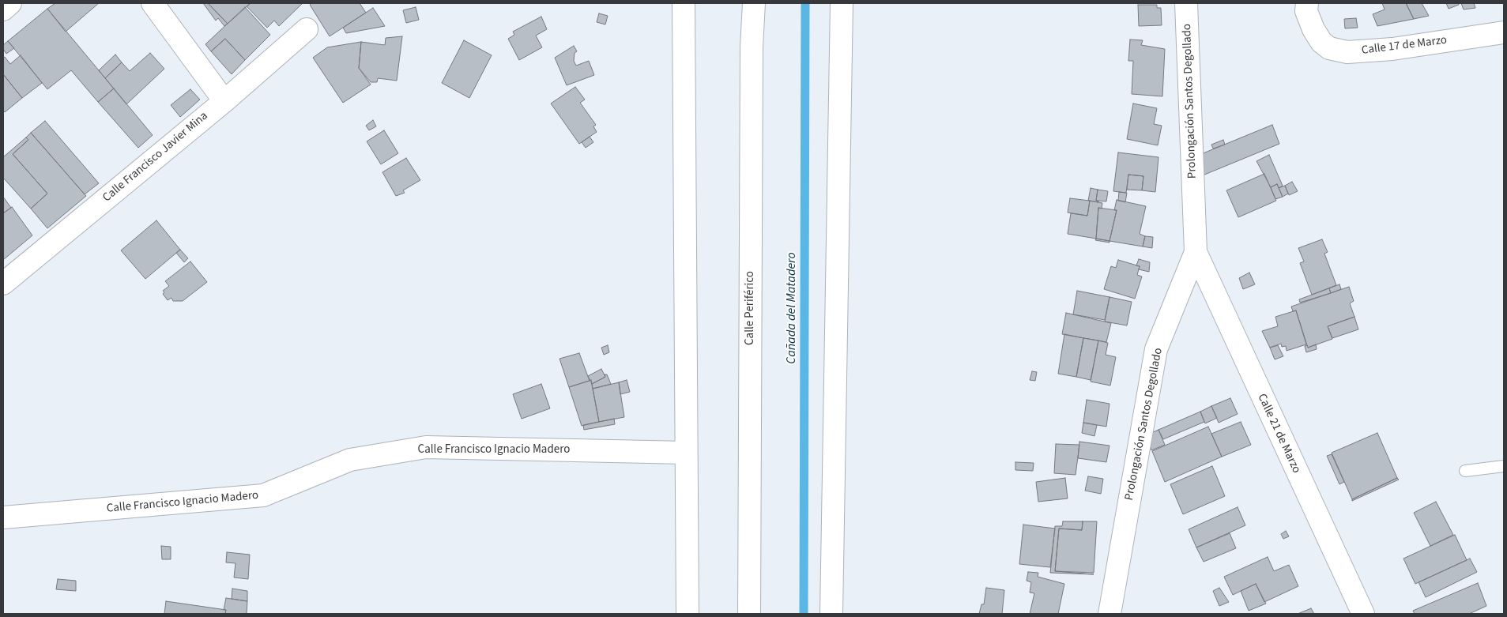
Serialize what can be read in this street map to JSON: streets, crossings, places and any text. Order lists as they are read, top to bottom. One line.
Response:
{"streets":{"main road":["Calle 17 de Marzo","Prolongación Santos Degollado","Calle Francisco Javier Mina","Calle Periférico","Calle 21 de Marzo","Calle Francisco Ignacio Madero"]},"crossings":[["Prolongación Santos Degollado","Calle 21 de Marzo"]],"water":["Cañada del Matadero"]}
